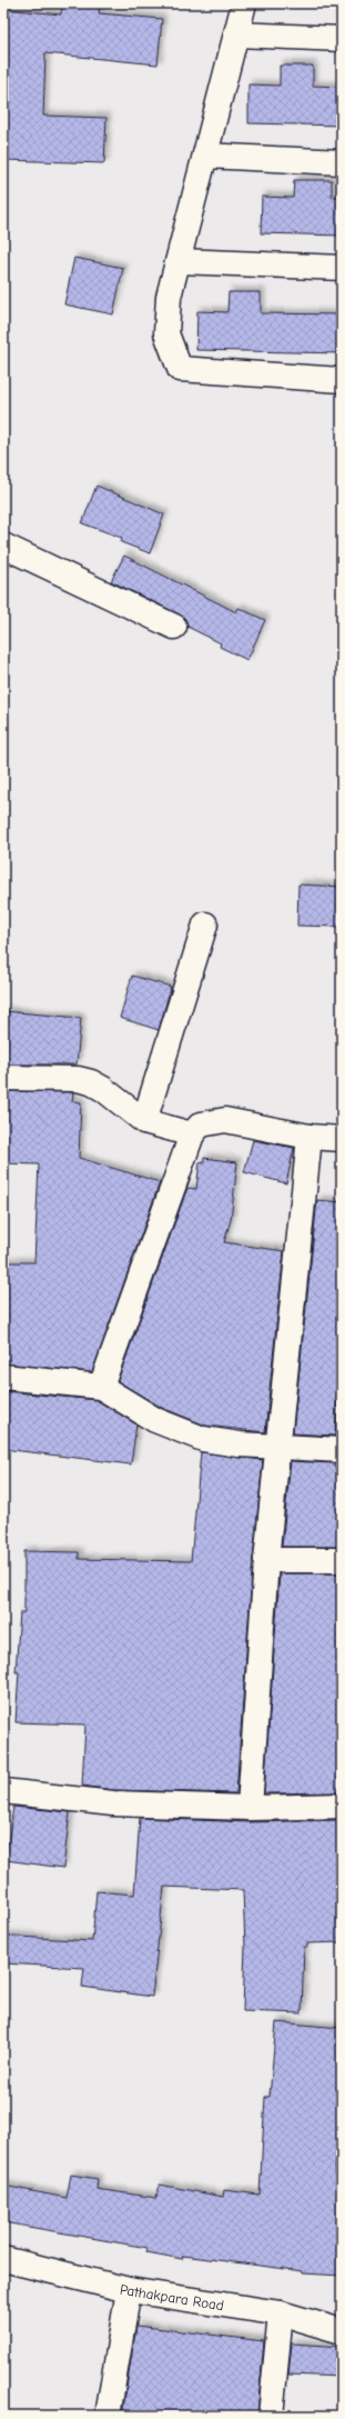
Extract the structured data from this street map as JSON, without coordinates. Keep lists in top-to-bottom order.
{
  "streets": {
    "street": ["Pathakpara Road"]
  }
}
